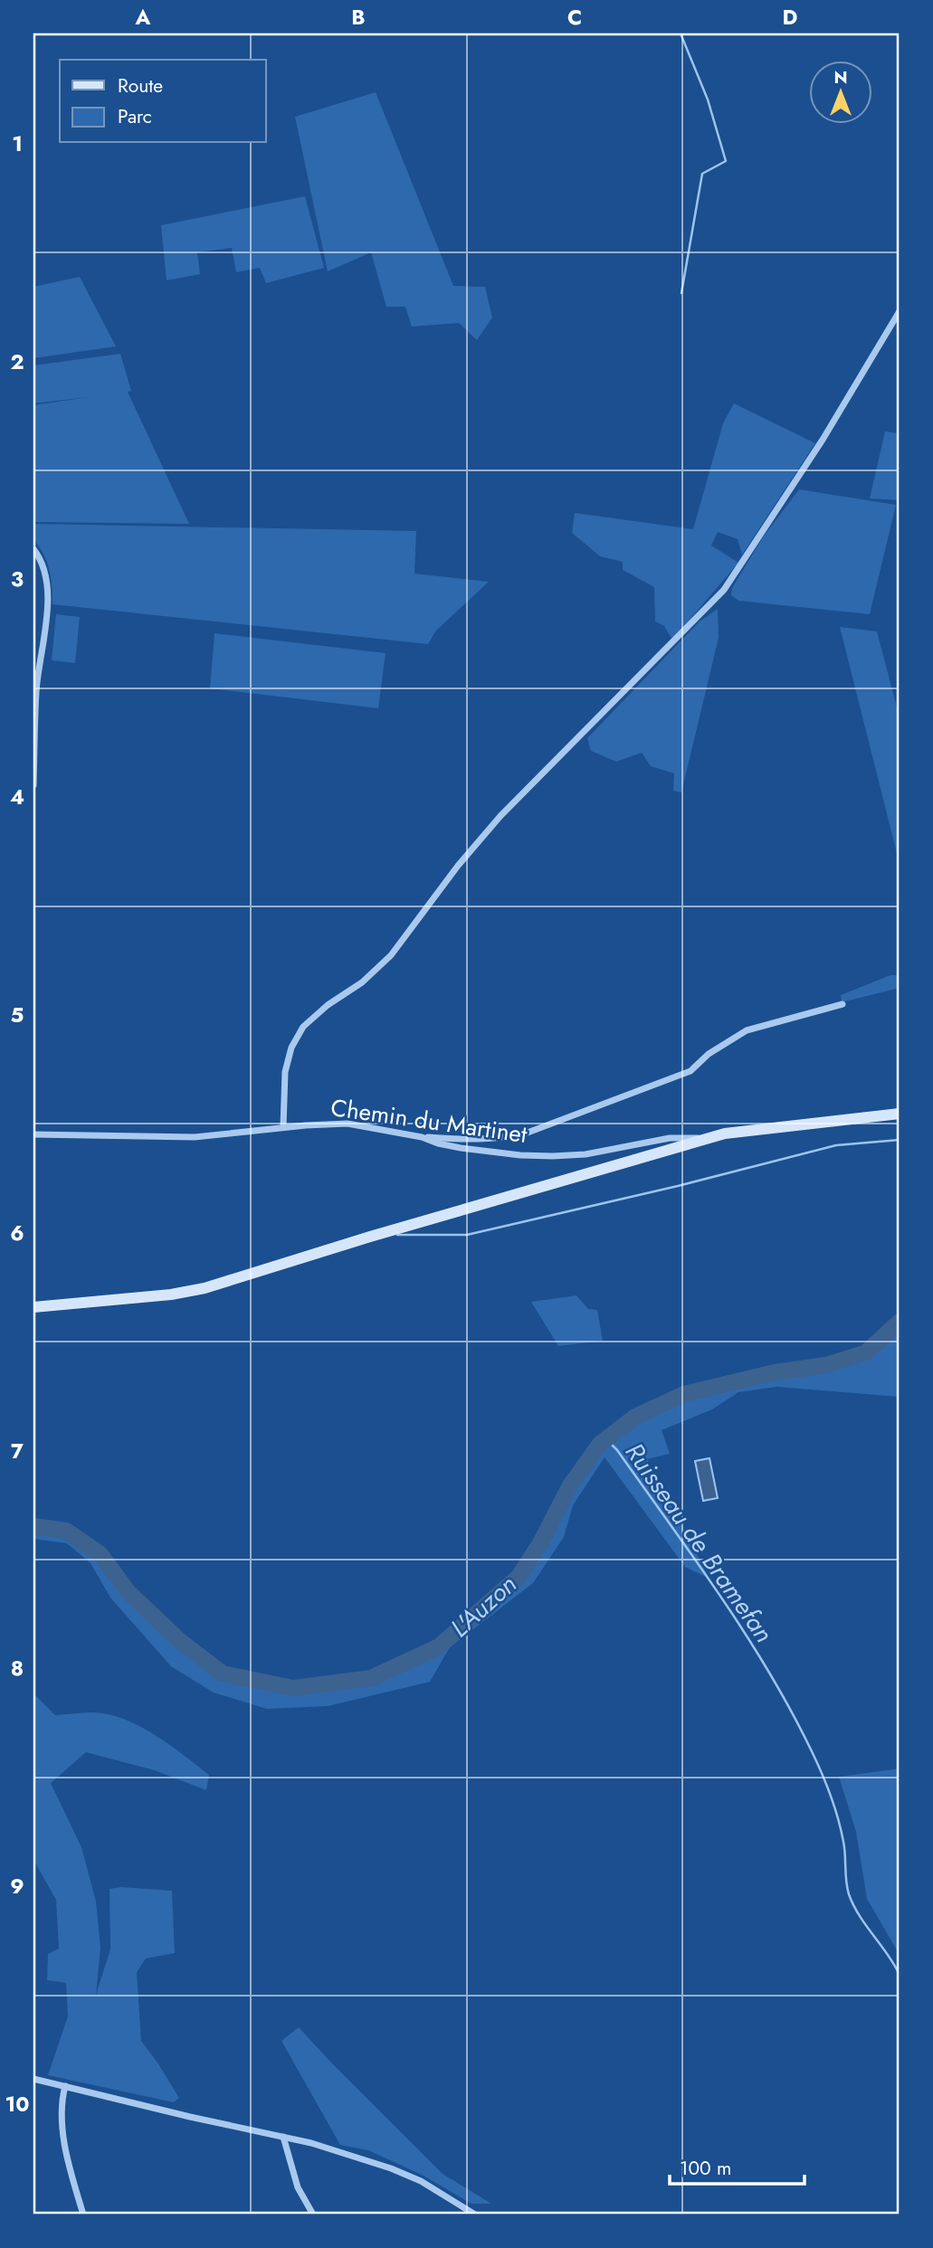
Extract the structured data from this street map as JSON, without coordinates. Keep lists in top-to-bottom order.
{
  "streets": {
    "street": ["Chemin du Martinet"]
  },
  "water": ["Ruisseau de Bramefan", "L'Auzon"],
  "legend": ["Route", "Parc"],
  "scale_bar": "100 m",
  "north": "top",
  "grid": {
    "columns": [
      "A",
      "B",
      "C",
      "D"
    ],
    "rows": [
      "1",
      "2",
      "3",
      "4",
      "5",
      "6",
      "7",
      "8",
      "9",
      "10"
    ]
  }
}
